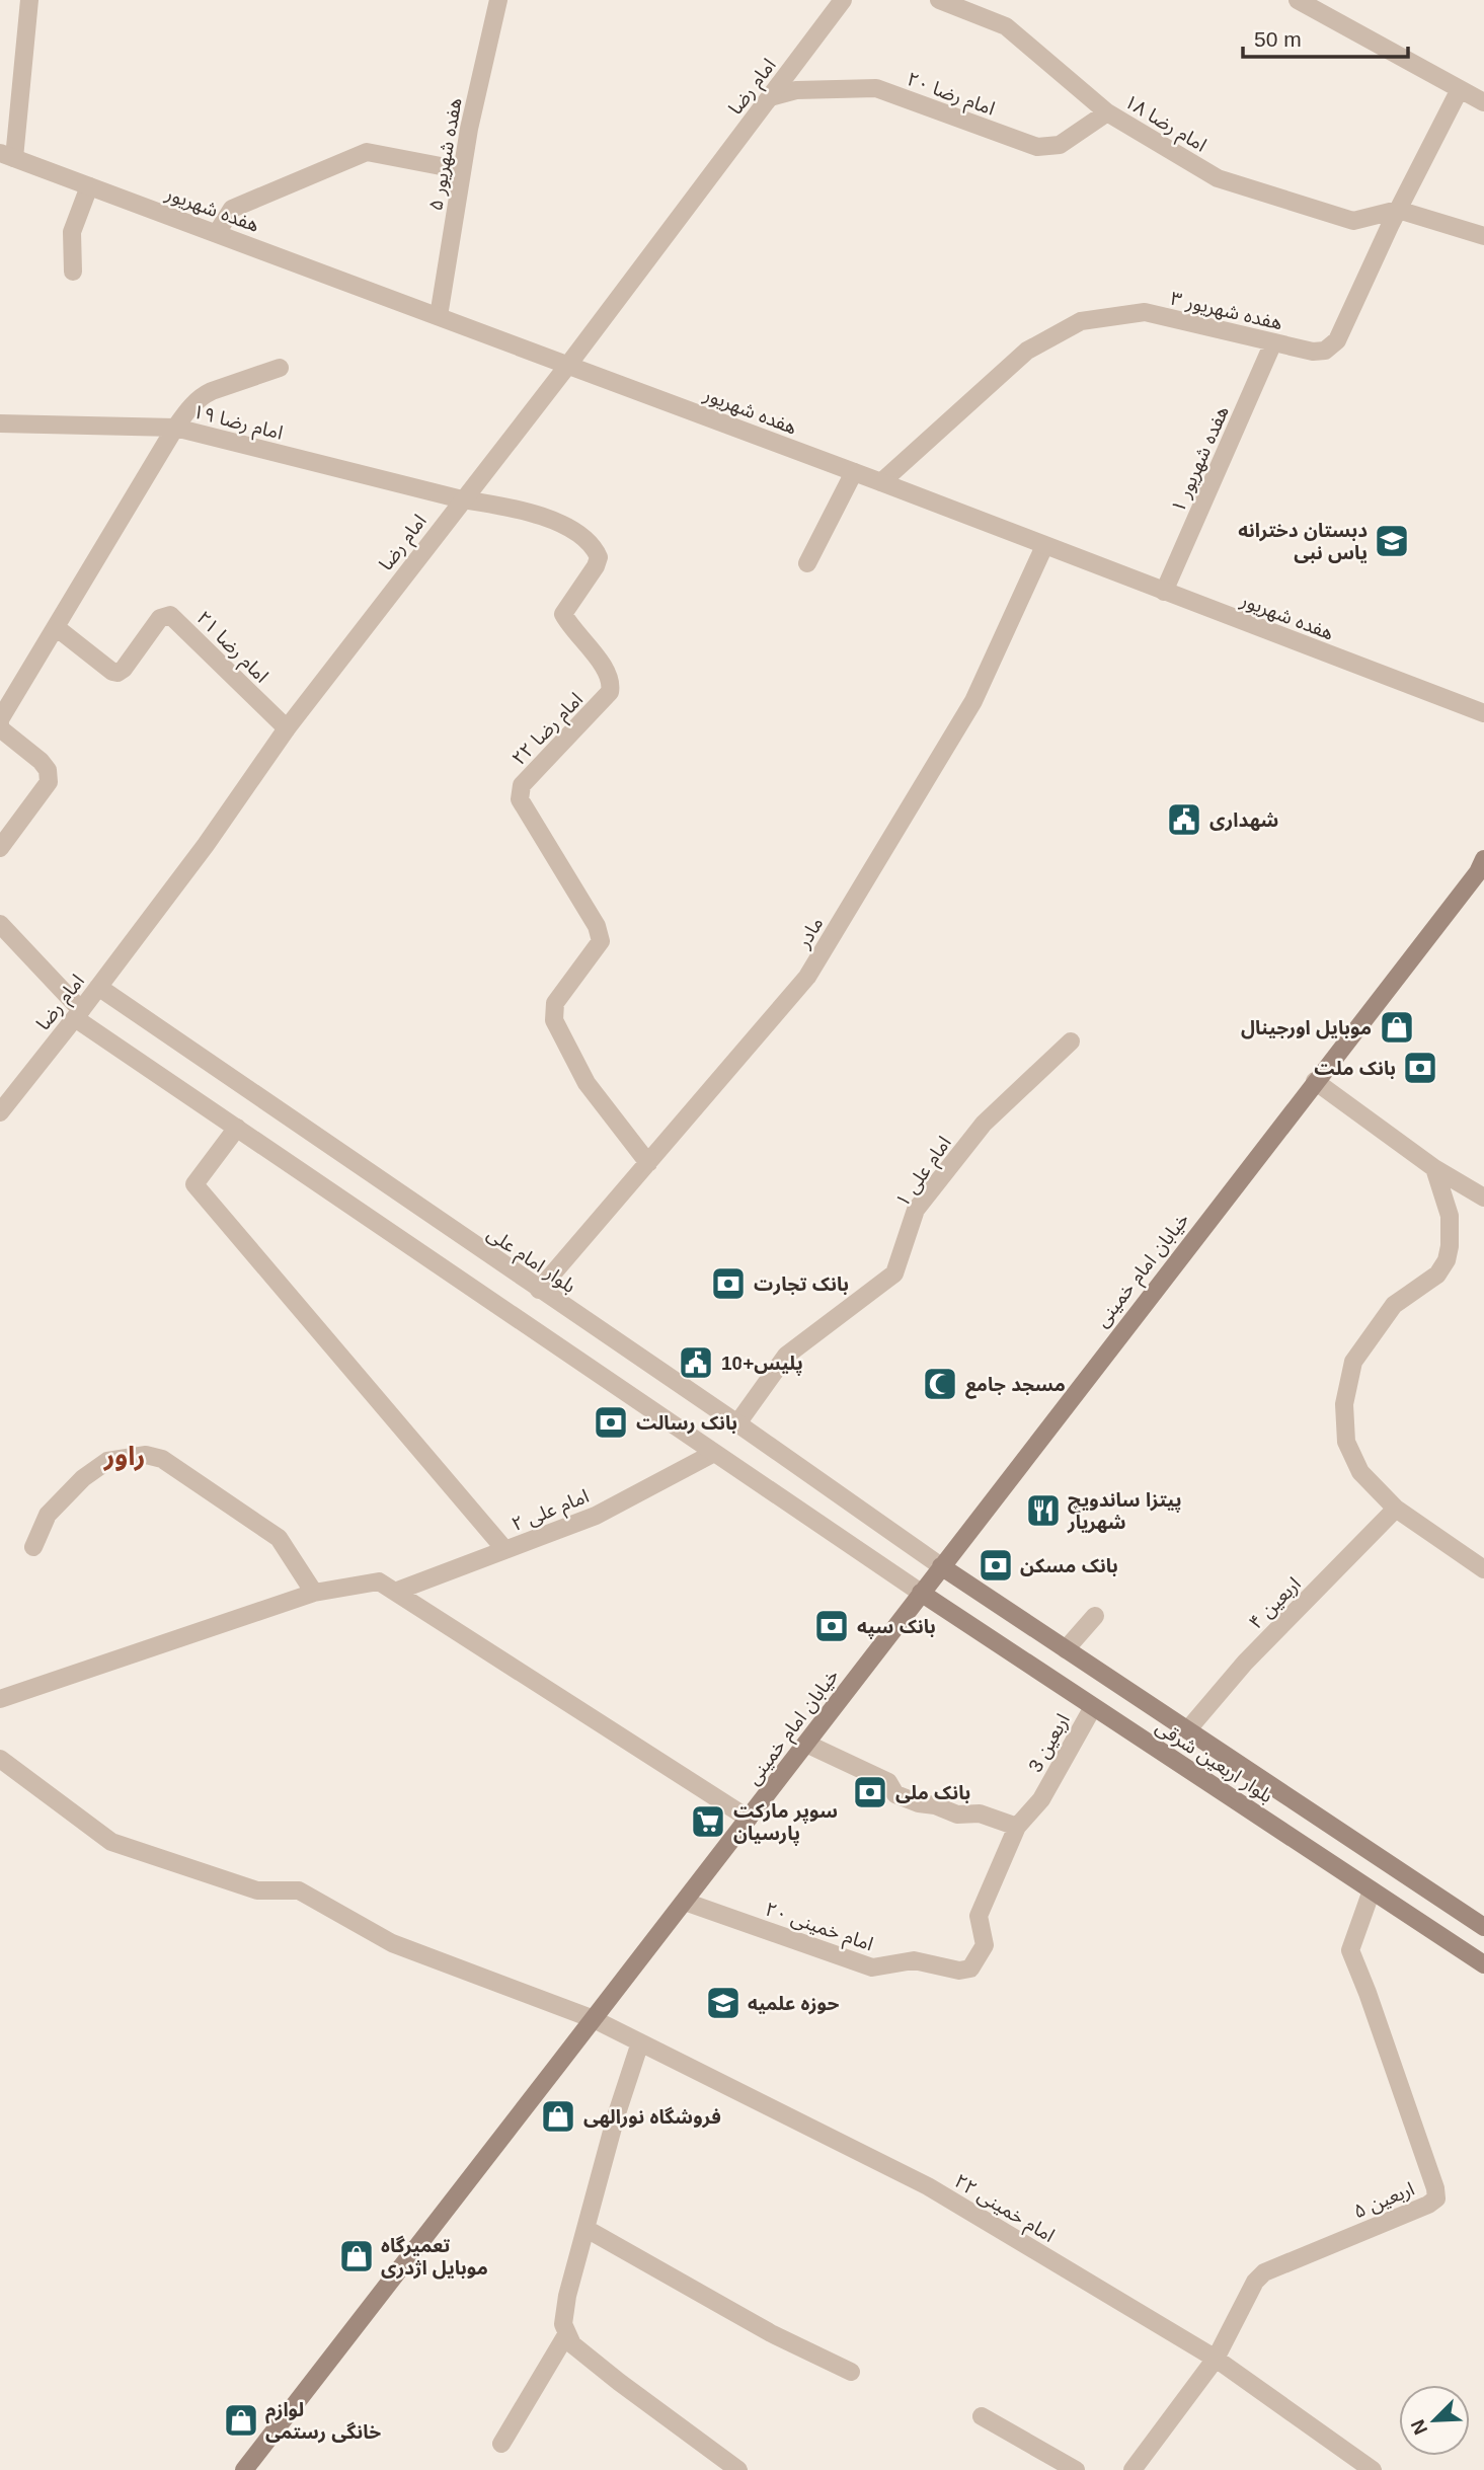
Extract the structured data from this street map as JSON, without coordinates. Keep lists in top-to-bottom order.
{
  "streets": {
    "main road": ["خیابان امام خمینی", "بلوار اربعین شرقی"],
    "street": [
      "امام رضا",
      "امام رضا ۲۰",
      "امام رضا ۱۸",
      "هفده شهریور ۵",
      "هفده شهریور",
      "هفده شهریور ۳",
      "امام رضا ۱۹",
      "هفده شهریور ۱",
      "امام رضا ۲۱",
      "امام رضا ۲۲",
      "مادر",
      "امام علی ۱",
      "بلوار امام علی",
      "امام علی ۲",
      "اربعین ۴",
      "اربعین 3",
      "امام خمینی ۲۰",
      "اربعین ۵",
      "امام خمینی ۲۲"
    ]
  },
  "crossings": [
    ["امام رضا", "امام رضا ۲۰"],
    ["امام رضا", "هفده شهریور"],
    ["امام رضا", "امام رضا ۱۹"],
    ["امام رضا", "امام رضا ۲۱"],
    ["امام رضا", "امام رضا ۲۲"],
    ["امام رضا", "بلوار امام علی"],
    ["امام رضا ۲۰", "امام رضا ۱۸"],
    ["امام رضا ۱۸", "هفده شهریور ۳"],
    ["هفده شهریور ۵", "هفده شهریور"],
    ["هفده شهریور", "هفده شهریور ۳"],
    ["هفده شهریور", "هفده شهریور ۱"],
    ["هفده شهریور", "مادر"],
    ["هفده شهریور ۳", "هفده شهریور ۱"],
    ["امام رضا ۱۹", "امام رضا ۲۲"],
    ["امام رضا ۲۲", "مادر"],
    ["مادر", "بلوار امام علی"],
    ["امام علی ۱", "بلوار امام علی"],
    ["بلوار امام علی", "خیابان امام خمینی"],
    ["بلوار امام علی", "بلوار اربعین شرقی"],
    ["خیابان امام خمینی", "بلوار اربعین شرقی"],
    ["خیابان امام خمینی", "امام خمینی ۲۰"],
    ["خیابان امام خمینی", "امام خمینی ۲۲"],
    ["اربعین ۴", "بلوار اربعین شرقی"],
    ["اربعین 3", "بلوار اربعین شرقی"],
    ["اربعین 3", "امام خمینی ۲۰"],
    ["بلوار اربعین شرقی", "اربعین ۵"],
    ["اربعین ۵", "امام خمینی ۲۲"]
  ],
  "districts": ["راور"],
  "places": {
    "school or university": ["دبستان دخترانه یاس نبی", "حوزه علمیه"],
    "public building": ["شهداری", "پلیس+10"],
    "shop": [
      "موبایل اورجینال",
      "فروشگاه نورالهی",
      "تعمیرگاه موبایل اژدری",
      "لوازم خانگی رستمی"
    ],
    "bank": [
      "بانک ملت",
      "بانک تجارت",
      "بانک رسالت",
      "بانک مسکن",
      "بانک سپه",
      "بانک ملی"
    ],
    "mosque": ["مسجد جامع"],
    "restaurant": ["پیتزا ساندویچ شهریار"],
    "supermarket": ["سوپر مارکت پارسیان"]
  },
  "scale_bar": "50 m",
  "north": "bottom left"
}
